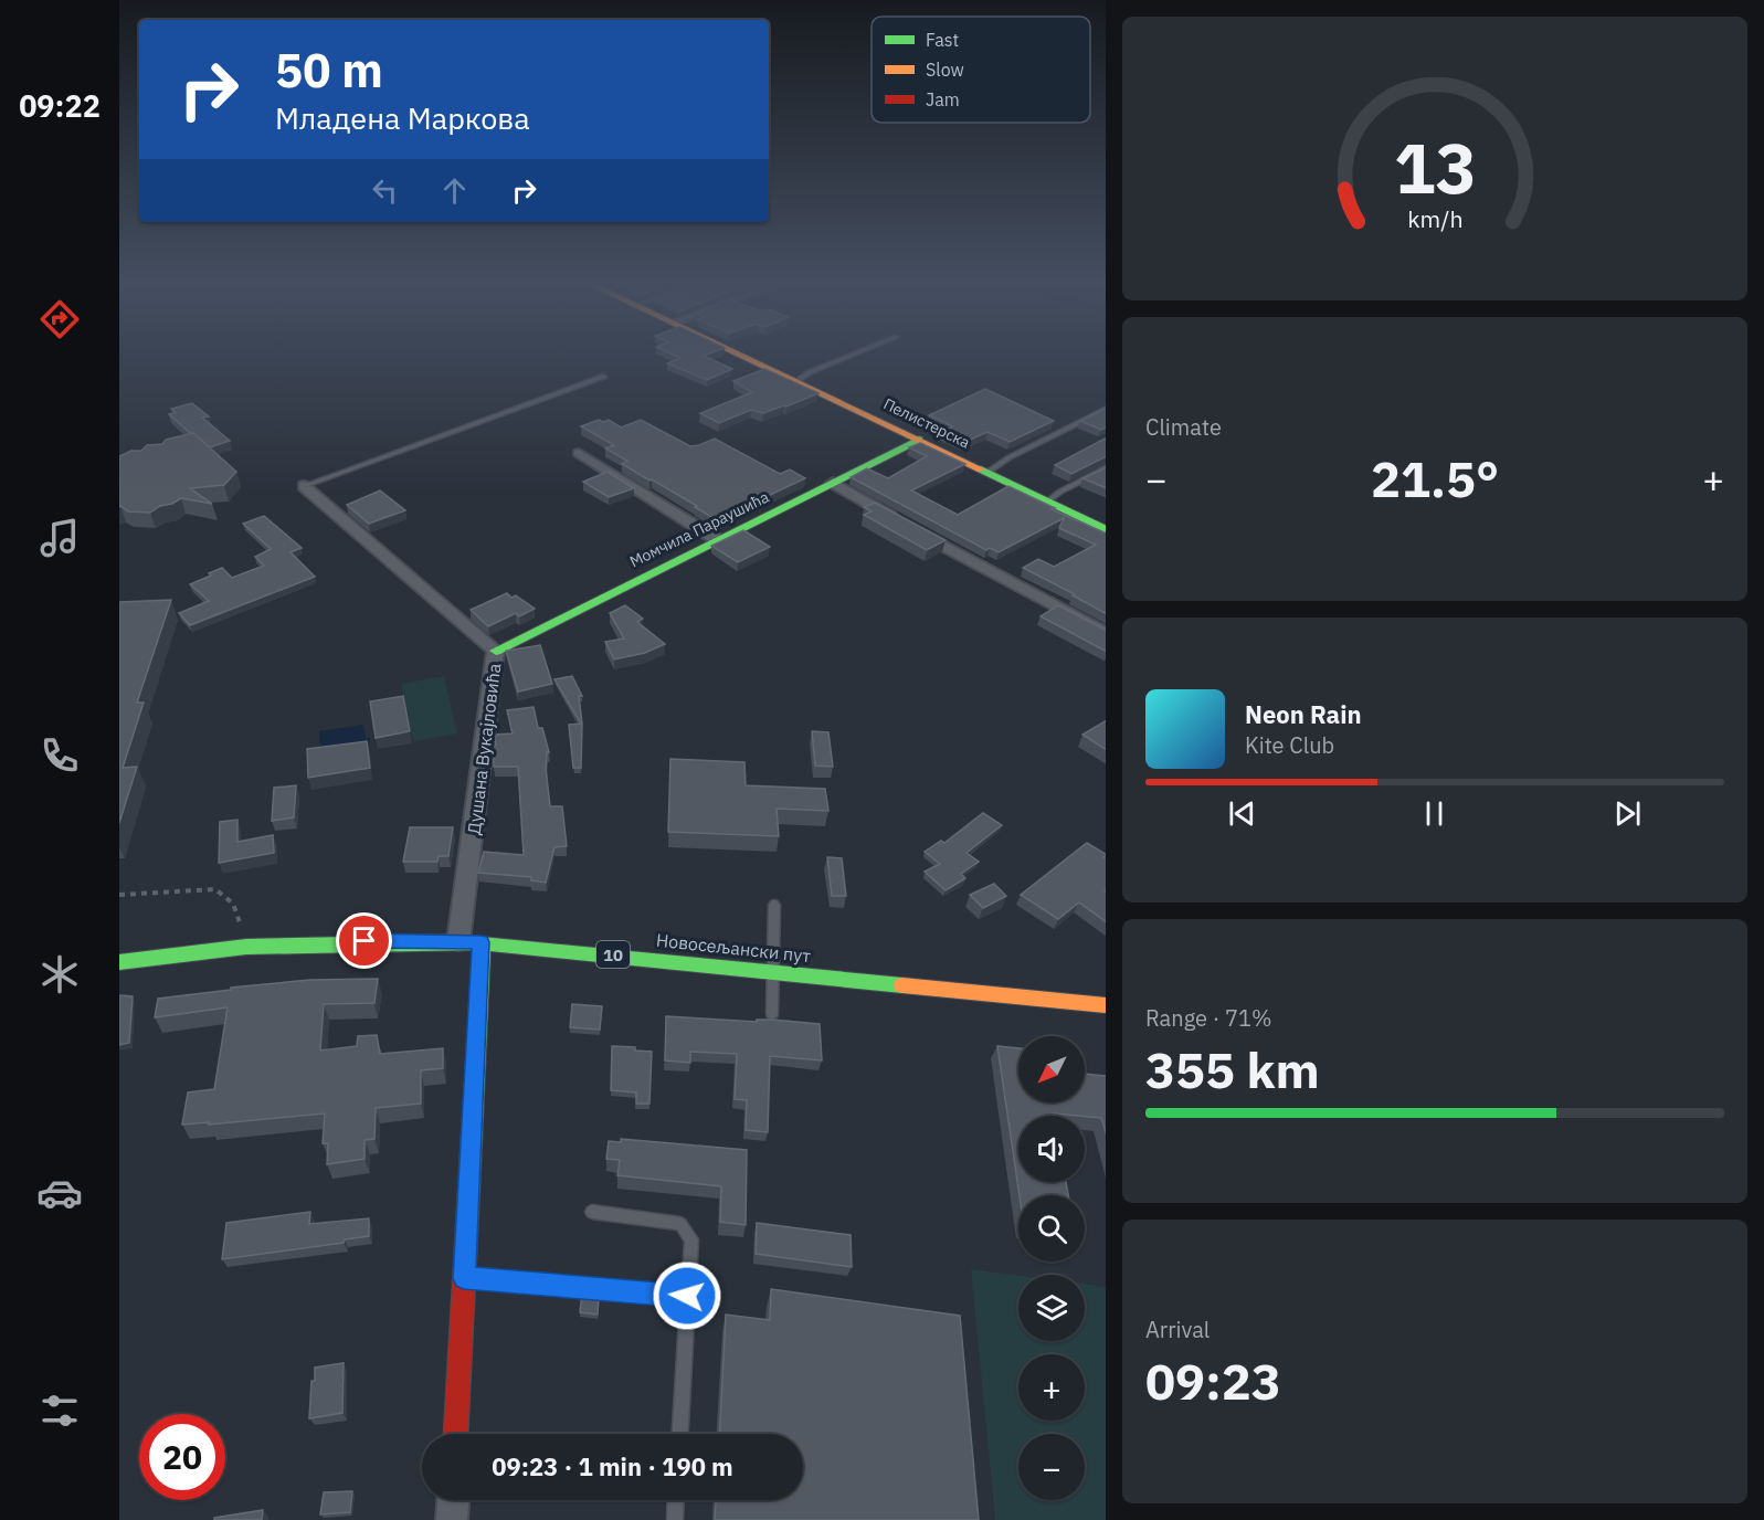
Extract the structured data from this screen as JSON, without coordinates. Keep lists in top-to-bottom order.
{
  "streets": {
    "street": [
      "Пелистерска",
      "Момчила Параушића",
      "Душана Вукајловића",
      "Новосељански пут",
      "10"
    ]
  },
  "crossings": [
    ["Пелистерска", "Момчила Параушића"],
    ["Момчила Параушића", "Душана Вукајловића"],
    ["Душана Вукајловића", "Новосељански пут"]
  ],
  "legend": ["Fast", "Slow", "Jam"],
  "north": "bottom left",
  "page": {
    "tabs": "09:22",
    "turn": ["50 m", "Младена Маркова"],
    "tile": [
      "Climate",
      ["Range · 71%", "355 km"],
      ["Arrival", "09:23"]
    ],
    "heat": ["−", "21.5°", "+"],
    "song": ["Neon Rain", "Kite Club"],
    "map_buttons": ["+", "−"],
    "limit": "20",
    "trip": "09:23 · 1 min · 190 m",
    "gauge": ["13", "km/h"]
  }
}
